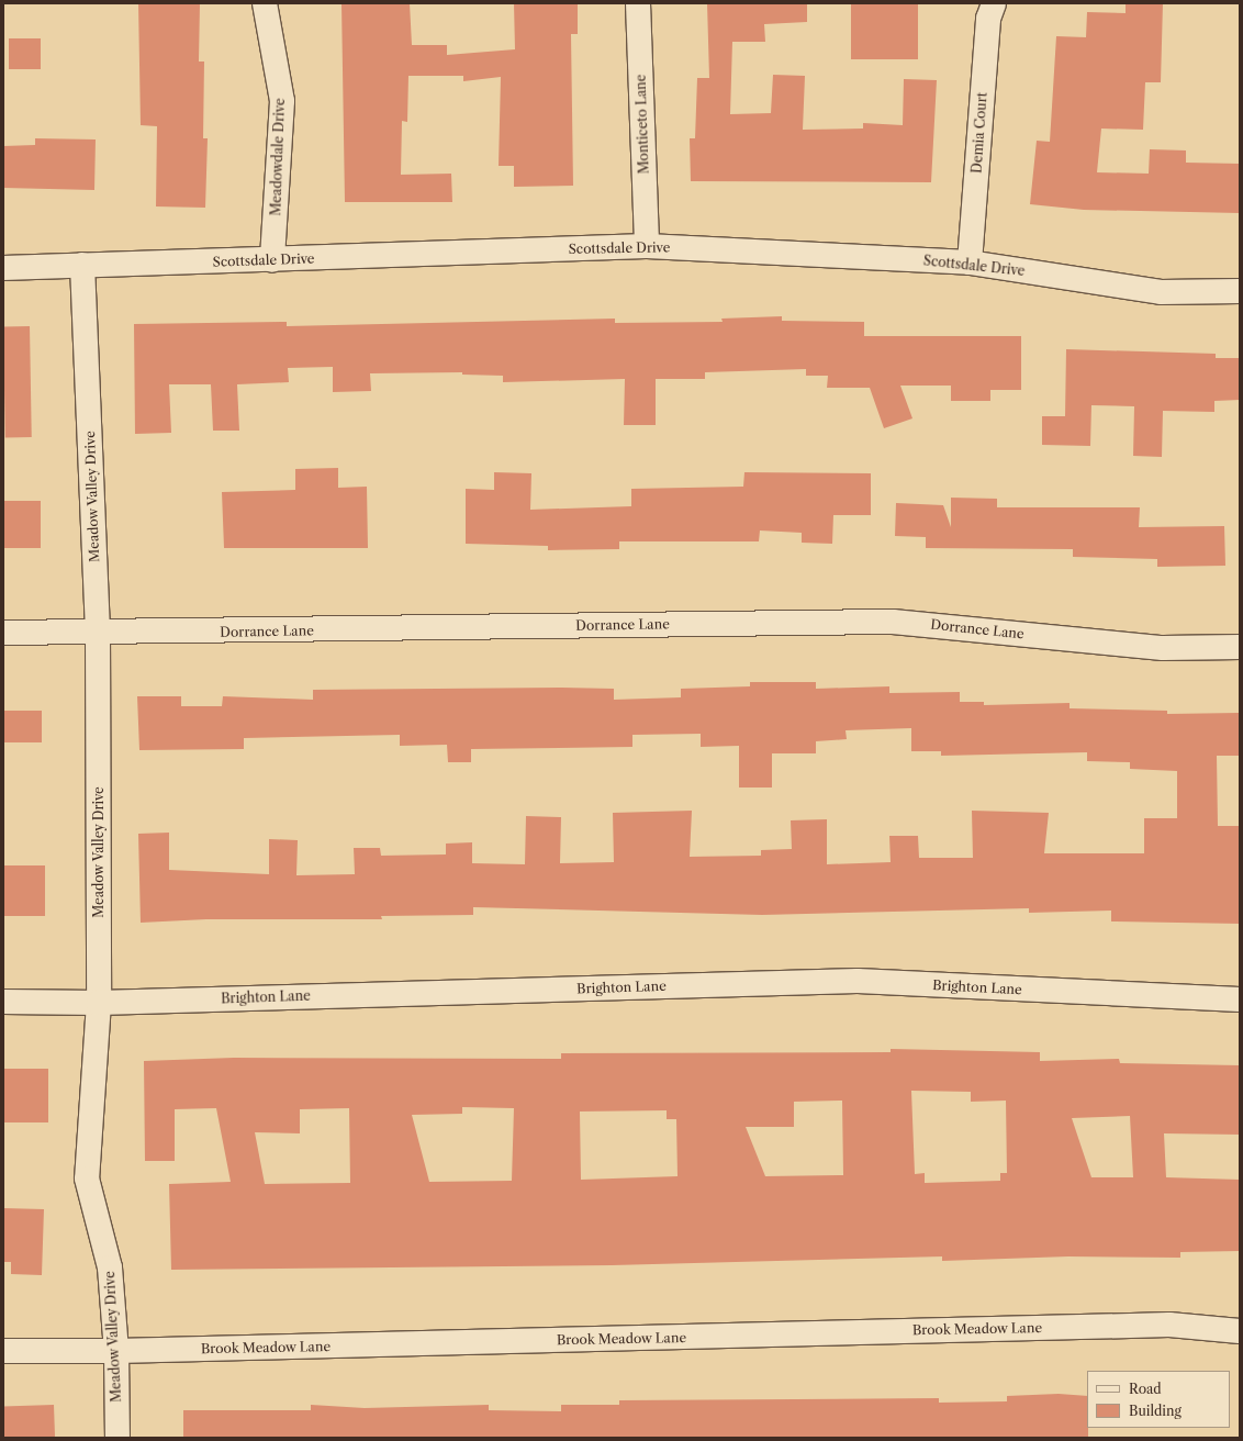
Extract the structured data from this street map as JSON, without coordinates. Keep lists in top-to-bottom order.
{
  "streets": {
    "street": [
      "Monticeto Lane",
      "Demia Court",
      "Meadowdale Drive",
      "Scottsdale Drive",
      "Meadow Valley Drive",
      "Dorrance Lane",
      "Brighton Lane",
      "Brook Meadow Lane"
    ]
  },
  "crossings": [
    ["Monticeto Lane", "Scottsdale Drive"],
    ["Demia Court", "Scottsdale Drive"],
    ["Meadowdale Drive", "Scottsdale Drive"],
    ["Scottsdale Drive", "Meadow Valley Drive"],
    ["Meadow Valley Drive", "Dorrance Lane"],
    ["Meadow Valley Drive", "Brighton Lane"],
    ["Meadow Valley Drive", "Brook Meadow Lane"]
  ],
  "legend": ["Road", "Building"]
}
